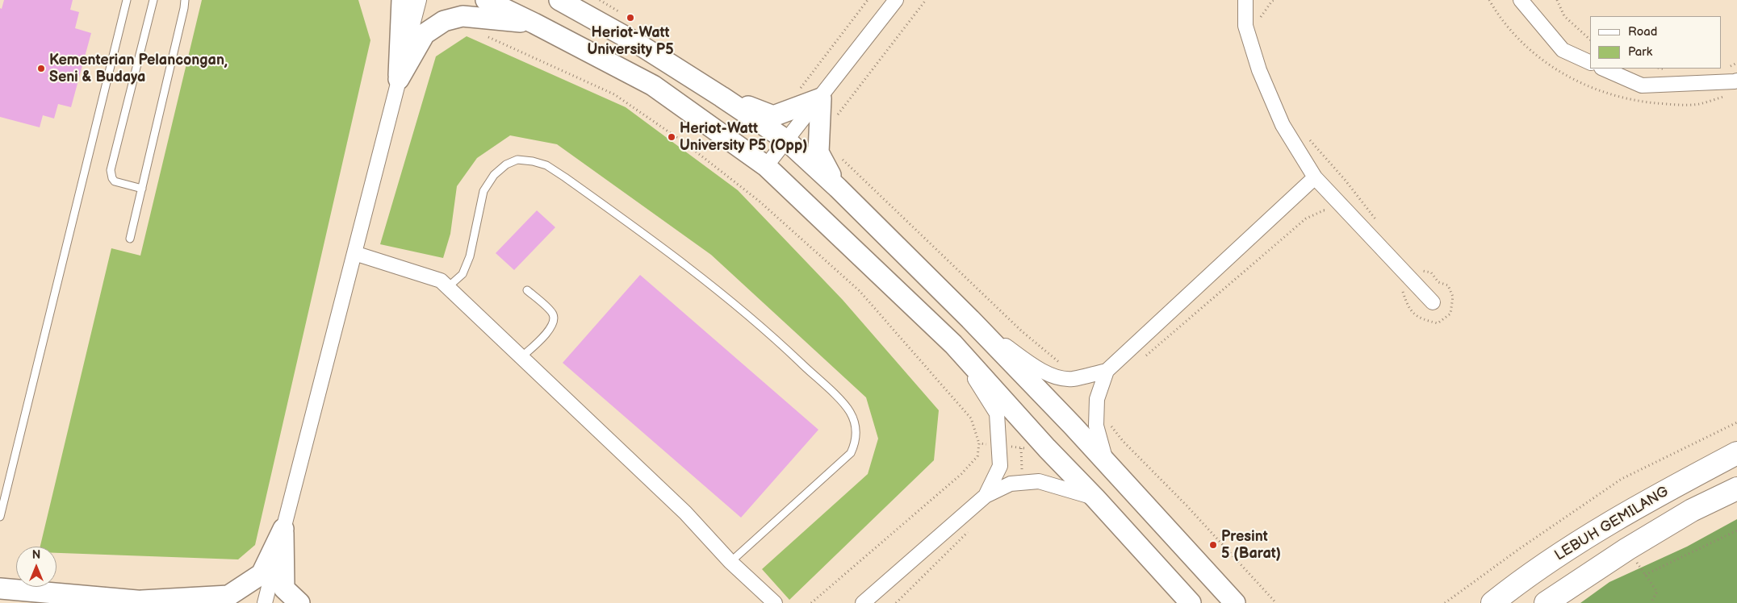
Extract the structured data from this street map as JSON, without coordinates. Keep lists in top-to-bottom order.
{
  "streets": {
    "main road": ["LEBUH GEMILANG"]
  },
  "places": [
    "Heriot-Watt University P5",
    "Kementerian Pelancongan, Seni & Budaya",
    "Heriot-Watt University P5 (Opp)",
    "Presint 5 (Barat)"
  ],
  "legend": ["Road", "Park"],
  "north": "top"
}
